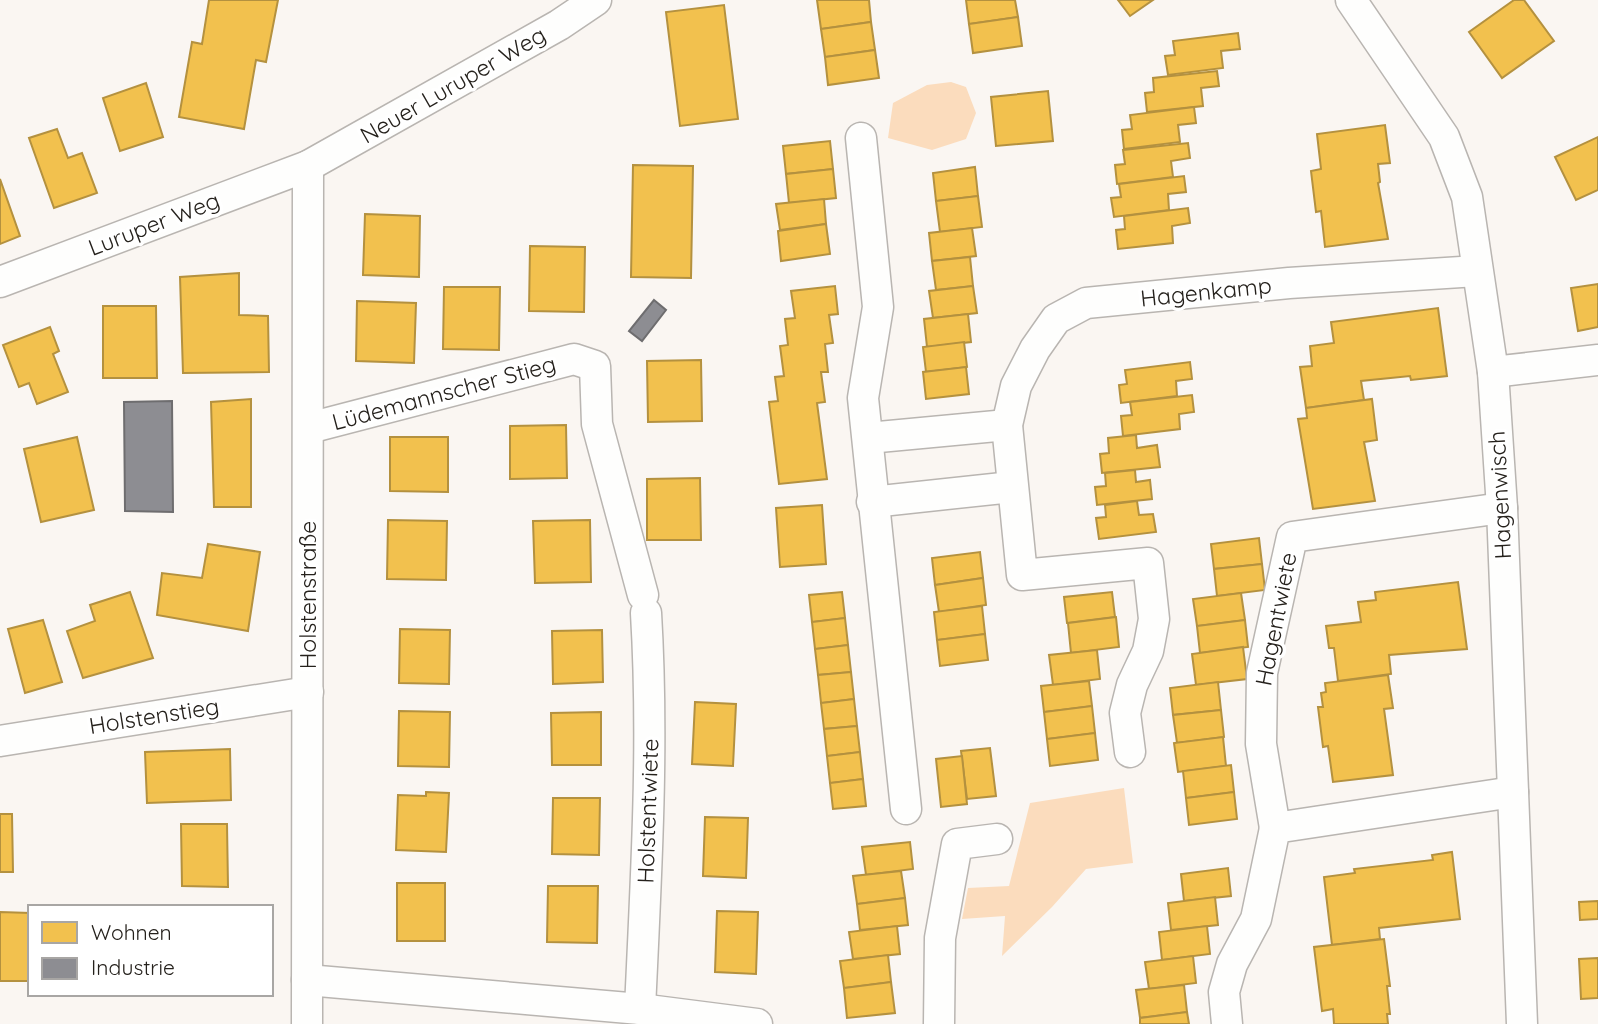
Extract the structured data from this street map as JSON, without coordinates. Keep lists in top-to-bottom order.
{
  "streets": {
    "street": [
      "Neuer Luruper Weg",
      "Luruper Weg",
      "Hagenkamp",
      "Lüdemannscher Stieg",
      "Hagenwisch",
      "Holstenstraße",
      "Hagentwiete",
      "Holstenstieg",
      "Holstentwiete"
    ]
  },
  "crossings": [
    ["Neuer Luruper Weg", "Luruper Weg"],
    ["Neuer Luruper Weg", "Holstenstraße"],
    ["Luruper Weg", "Holstenstraße"],
    ["Hagenkamp", "Hagenwisch"],
    ["Lüdemannscher Stieg", "Holstenstraße"],
    ["Lüdemannscher Stieg", "Holstentwiete"],
    ["Hagenwisch", "Hagentwiete"],
    ["Holstenstraße", "Holstenstieg"]
  ],
  "legend": ["Wohnen", "Industrie"]
}
